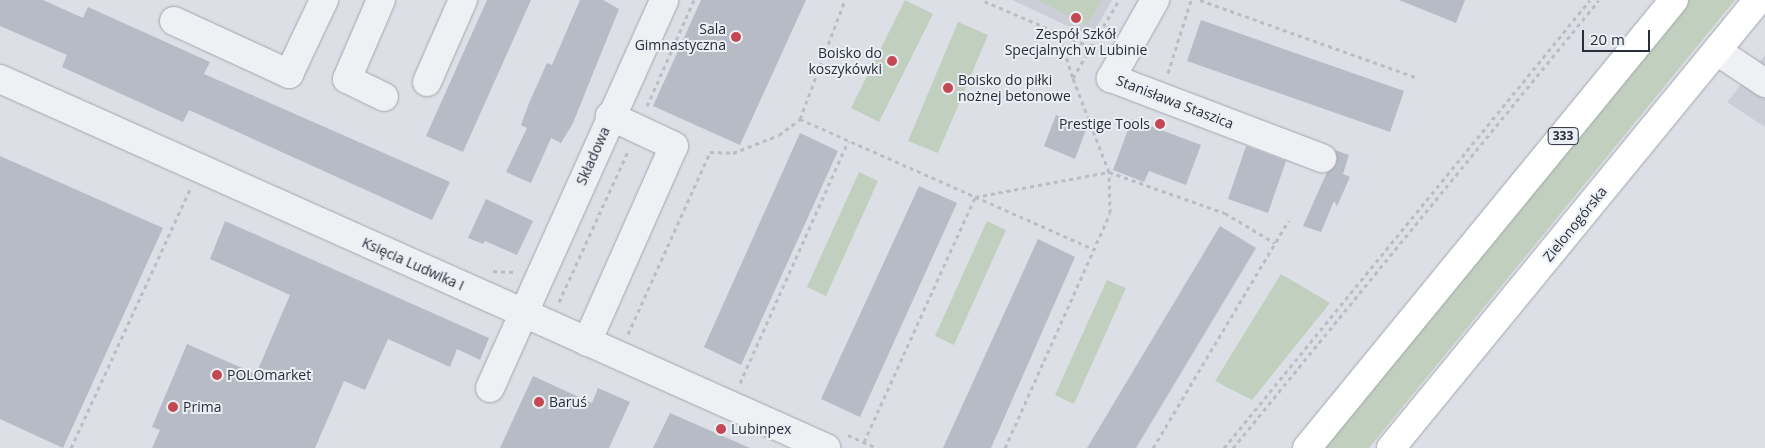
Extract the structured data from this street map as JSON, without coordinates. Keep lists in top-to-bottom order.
{
  "streets": {
    "main road": ["333", "Zielonogórska"],
    "street": ["Stanisława Staszica", "Składowa", "Księcia Ludwika I"]
  },
  "crossings": [
    ["Składowa", "Księcia Ludwika I"]
  ],
  "places": [
    "Zespół Szkół Specjalnych w Lubinie",
    "Sala Gimnastyczna",
    "Boisko do koszykówki",
    "Boisko do piłki nożnej betonowe",
    "Prestige Tools",
    "POLOmarket",
    "Baruś",
    "Prima",
    "Lubinpex"
  ],
  "scale_bar": "20 m"
}
